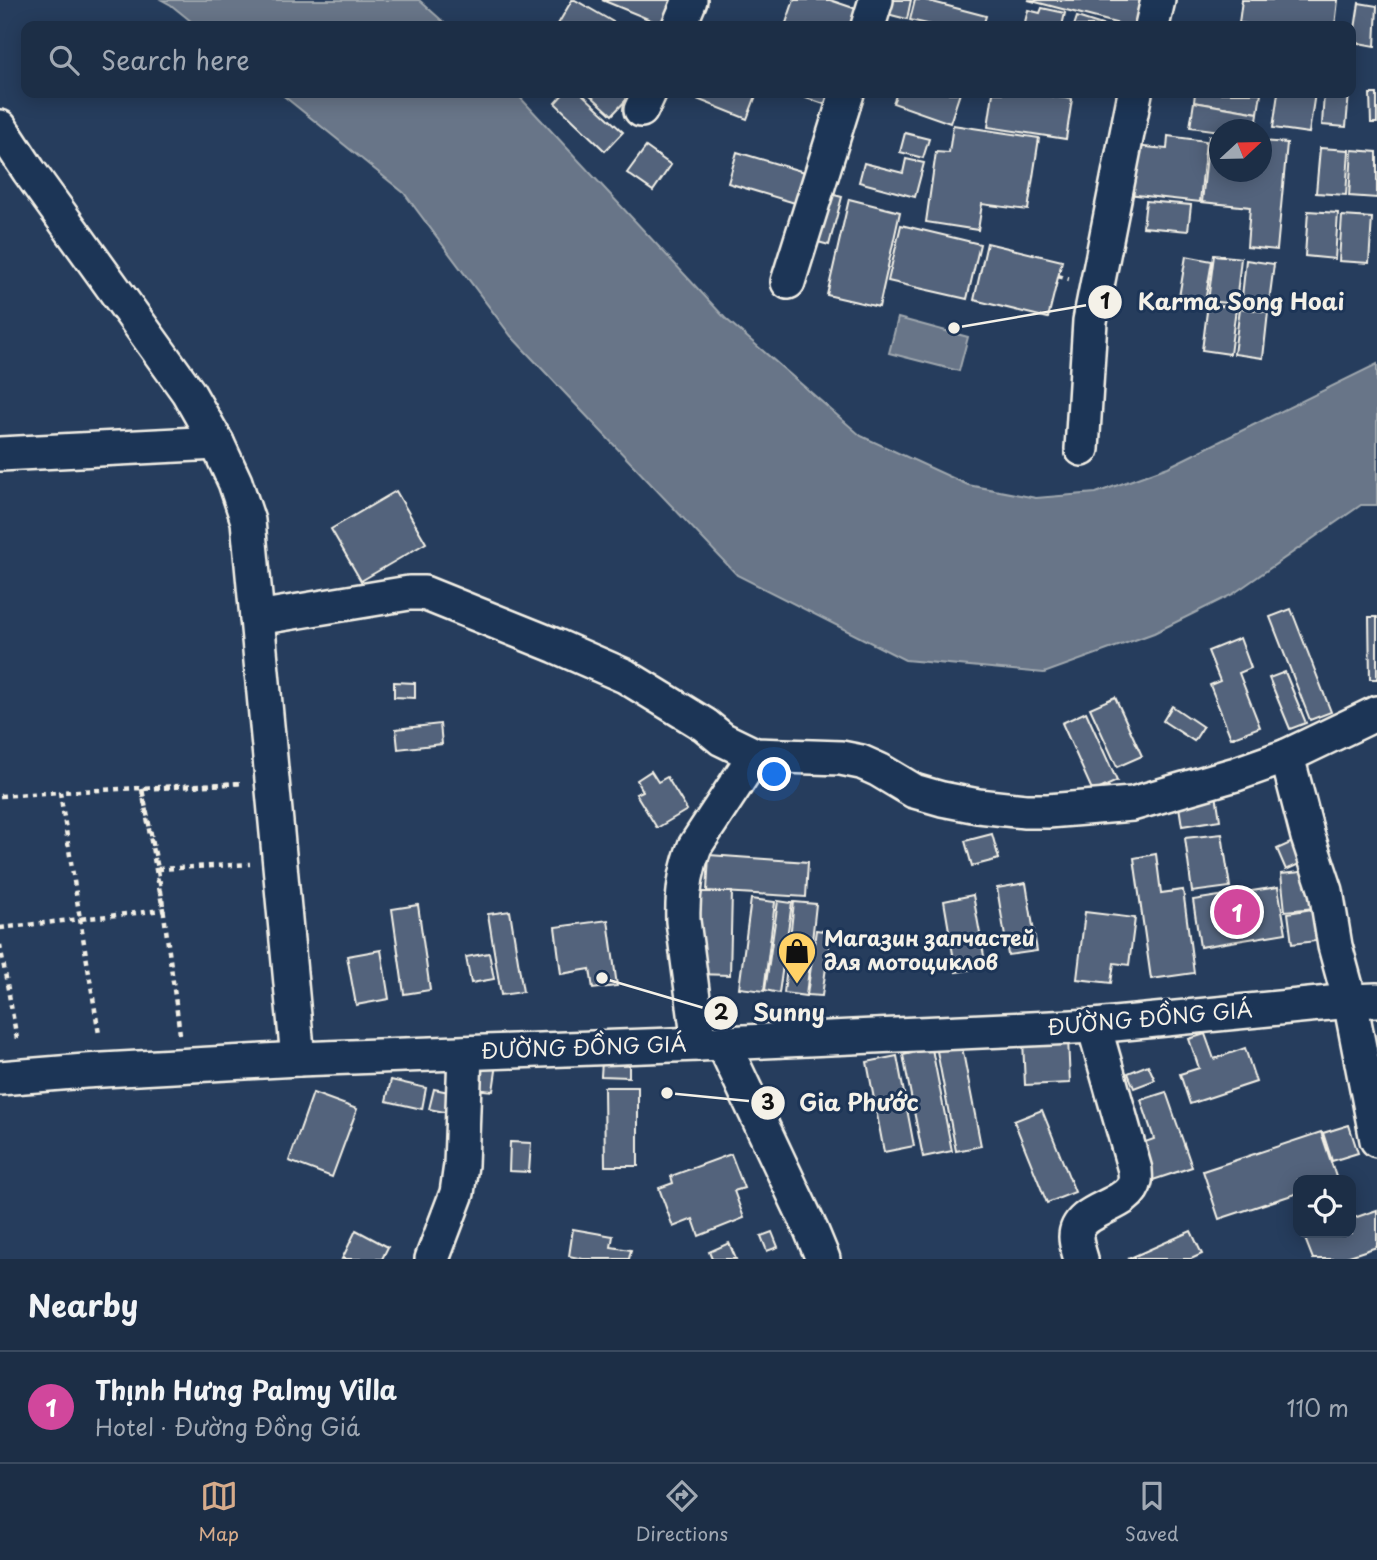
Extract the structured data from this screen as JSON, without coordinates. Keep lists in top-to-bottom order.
{
  "streets": {
    "street": ["ĐƯỜNG ĐỒNG GIÁ"]
  },
  "places": {
    "other": ["Karma Song Hoai", "Sunny", "Gia Phước"],
    "shop": ["Магазин запчастей для мотоциклов"]
  },
  "north": "right",
  "page": {
    "search": "Search here",
    "pins": "1",
    "heading": "Nearby",
    "list": [
      {
        "mark": "1",
        "name": "Thịnh Hưng Palmy Villa",
        "note": "Hotel · Đường Đồng Giá",
        "value": "110 m"
      }
    ],
    "nav": ["Map", "Directions", "Saved"]
  }
}
